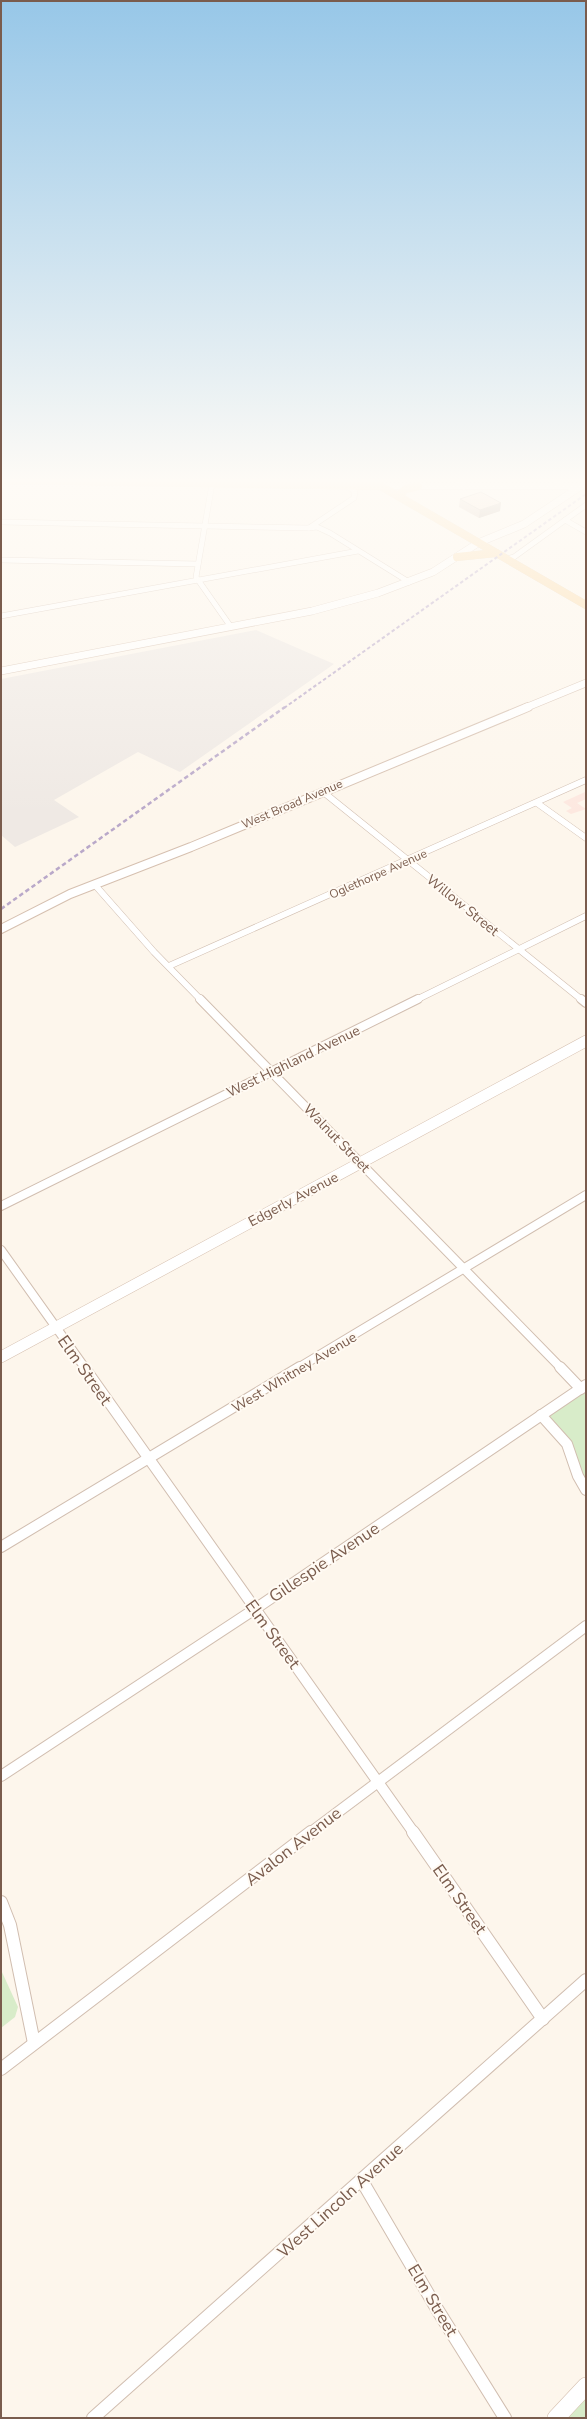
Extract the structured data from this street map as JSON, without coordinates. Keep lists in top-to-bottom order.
{
  "streets": {
    "street": [
      "West Broad Avenue",
      "Oglethorpe Avenue",
      "Willow Street",
      "West Highland Avenue",
      "Walnut Street",
      "Edgerly Avenue",
      "Elm Street",
      "West Whitney Avenue",
      "Gillespie Avenue",
      "Avalon Avenue",
      "West Lincoln Avenue"
    ]
  },
  "crossings": [
    ["West Broad Avenue", "Willow Street"],
    ["West Broad Avenue", "Walnut Street"],
    ["Oglethorpe Avenue", "Willow Street"],
    ["Oglethorpe Avenue", "Walnut Street"],
    ["Willow Street", "West Highland Avenue"],
    ["West Highland Avenue", "Walnut Street"],
    ["Walnut Street", "Edgerly Avenue"],
    ["Walnut Street", "West Whitney Avenue"],
    ["Walnut Street", "Gillespie Avenue"],
    ["Edgerly Avenue", "Elm Street"],
    ["Elm Street", "West Whitney Avenue"],
    ["Elm Street", "Gillespie Avenue"],
    ["Elm Street", "Avalon Avenue"],
    ["Elm Street", "West Lincoln Avenue"]
  ]
}
